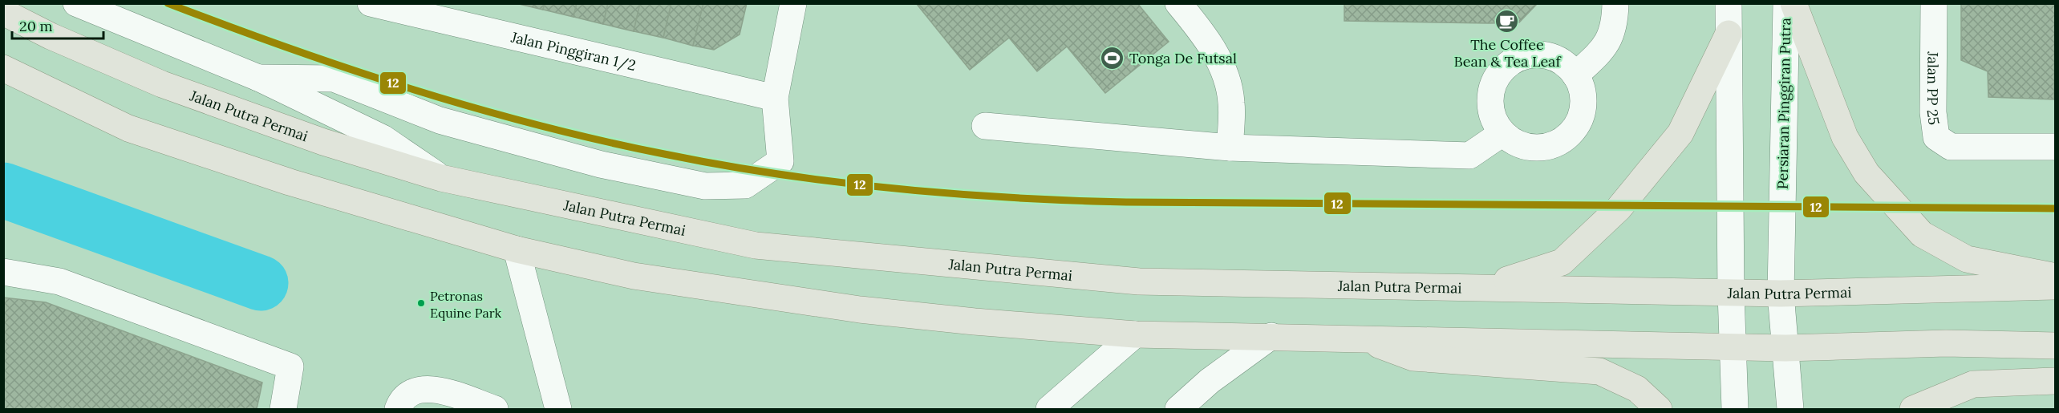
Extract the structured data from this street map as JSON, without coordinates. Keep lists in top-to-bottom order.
{
  "streets": {
    "main road": ["Jalan Putra Permai"],
    "street": ["Jalan Pinggiran 1/2", "Jalan PP 25", "Persiaran Pinggiran Putra"]
  },
  "crossings": [
    ["Persiaran Pinggiran Putra", "Jalan Putra Permai"]
  ],
  "places": {
    "cafe": ["The Coffee Bean & Tea Leaf"],
    "sports": ["Tonga De Futsal"],
    "other": ["Petronas Equine Park"]
  },
  "lines": ["transit line 12"],
  "scale_bar": "20 m"
}
